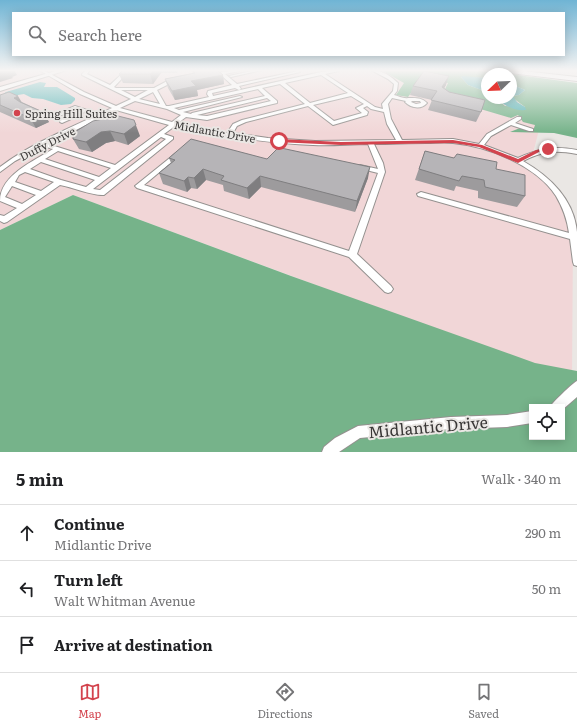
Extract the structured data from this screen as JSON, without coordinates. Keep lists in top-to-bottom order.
{
  "streets": {
    "street": ["Midlantic Drive", "Duffy Drive"]
  },
  "crossings": [
    ["Midlantic Drive", "Duffy Drive"]
  ],
  "places": ["Spring Hill Suites"],
  "north": "bottom left",
  "page": {
    "search": "Search here",
    "heading": ["5 min", "Walk · 340 m"],
    "list": [
      ["Continue", "Midlantic Drive", "290 m"],
      ["Turn left", "Walt Whitman Avenue", "50 m"],
      "Arrive at destination"
    ],
    "nav": ["Map", "Directions", "Saved"]
  }
}
